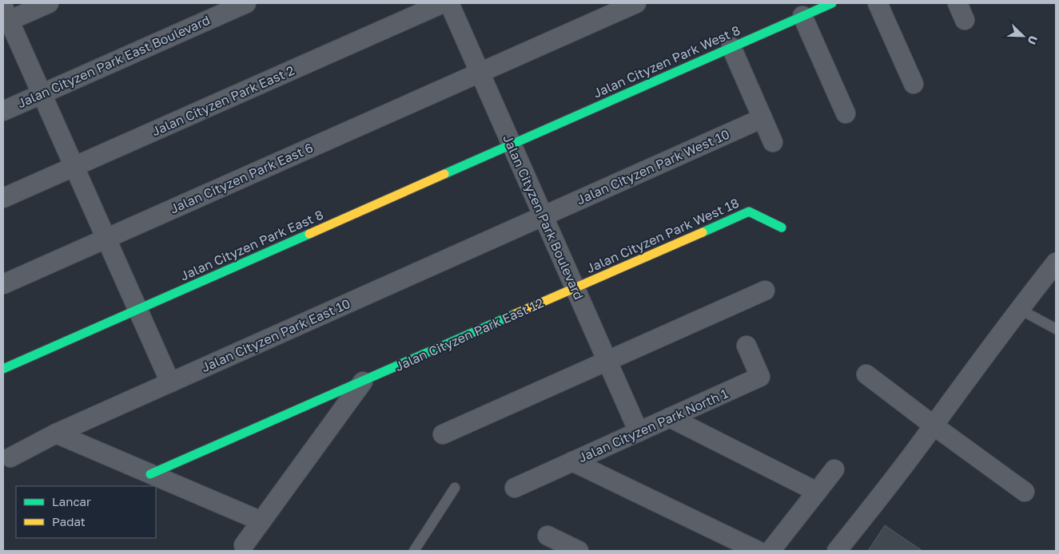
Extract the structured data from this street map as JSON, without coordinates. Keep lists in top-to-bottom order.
{
  "streets": {
    "street": [
      "Jalan Cityzen Park East Boulevard",
      "Jalan Cityzen Park West 8",
      "Jalan Cityzen Park East 2",
      "Jalan Cityzen Park West 10",
      "Jalan Cityzen Park East 6",
      "Jalan Cityzen Park Boulevard",
      "Jalan Cityzen Park West 18",
      "Jalan Cityzen Park East 8",
      "Jalan Cityzen Park East 12",
      "Jalan Cityzen Park East 10",
      "Jalan Cityzen Park North 1"
    ]
  },
  "crossings": [
    ["Jalan Cityzen Park West 8", "Jalan Cityzen Park Boulevard"],
    ["Jalan Cityzen Park West 8", "Jalan Cityzen Park East 8"],
    ["Jalan Cityzen Park West 10", "Jalan Cityzen Park Boulevard"],
    ["Jalan Cityzen Park West 10", "Jalan Cityzen Park East 10"],
    ["Jalan Cityzen Park East 6", "Jalan Cityzen Park Boulevard"],
    ["Jalan Cityzen Park Boulevard", "Jalan Cityzen Park West 18"],
    ["Jalan Cityzen Park Boulevard", "Jalan Cityzen Park East 8"],
    ["Jalan Cityzen Park Boulevard", "Jalan Cityzen Park East 12"],
    ["Jalan Cityzen Park Boulevard", "Jalan Cityzen Park East 10"],
    ["Jalan Cityzen Park Boulevard", "Jalan Cityzen Park North 1"],
    ["Jalan Cityzen Park West 18", "Jalan Cityzen Park East 12"]
  ],
  "legend": ["Lancar", "Padat"],
  "north": "bottom right"
}
